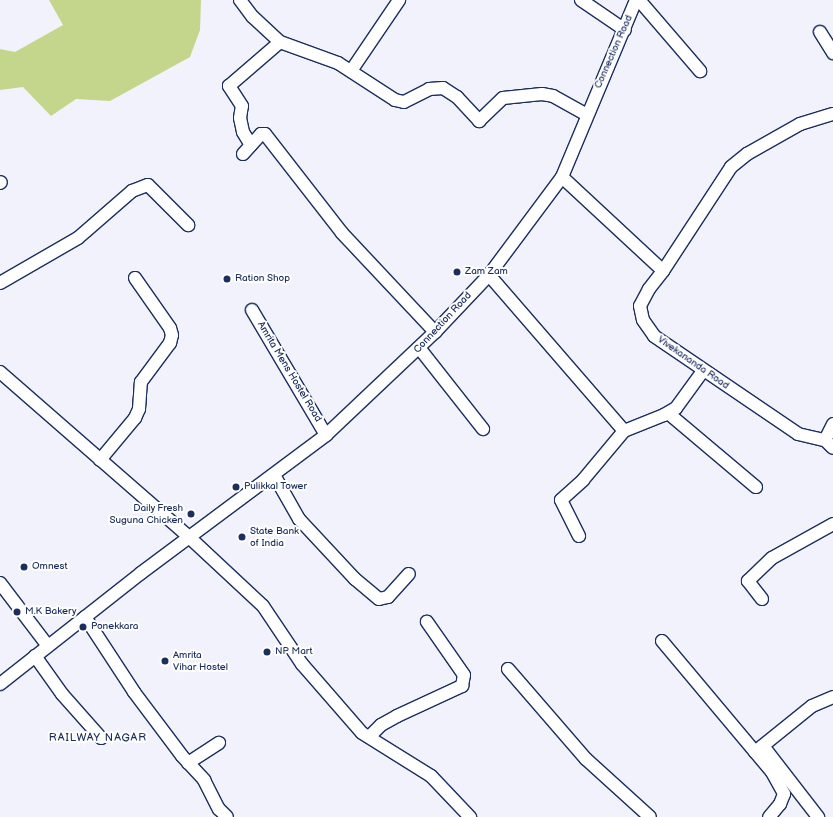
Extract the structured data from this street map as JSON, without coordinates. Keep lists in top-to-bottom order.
{
  "streets": {
    "street": ["Connection Road", "Vivekananda Road", "Amrita Mens Hostel Road"]
  },
  "crossings": [
    ["Connection Road", "Amrita Mens Hostel Road"]
  ],
  "districts": ["RAILWAY NAGAR"],
  "places": [
    "Zam Zam",
    "Ration Shop",
    "Pulikkal Tower",
    "Daily Fresh Suguna Chicken",
    "State Bank of India",
    "Omnest",
    "M.K Bakery",
    "Ponekkara",
    "NP Mart",
    "Amrita Vihar Hostel"
  ]
}
